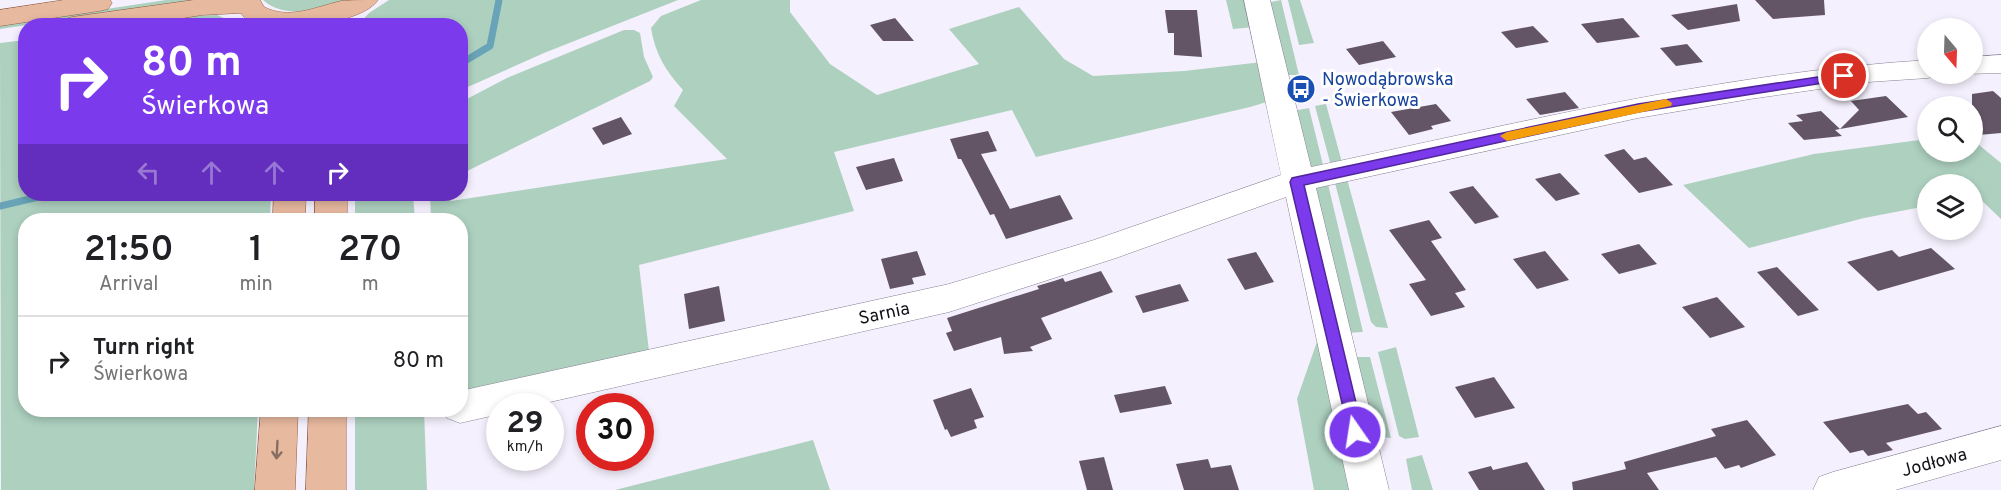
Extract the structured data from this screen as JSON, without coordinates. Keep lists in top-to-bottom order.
{
  "streets": {
    "street": ["Sarnia", "Jodłowa"]
  },
  "places": {
    "bus stop": ["Nowodąbrowska - Świerkowa"]
  },
  "north": "bottom",
  "page": {
    "turn": ["80 m", "Świerkowa"],
    "eta": [
      "21:50",
      "Arrival",
      "1",
      "min",
      "270",
      "m"
    ],
    "list": [
      {
        "name": "Turn right",
        "note": "Świerkowa",
        "value": "80 m"
      }
    ],
    "speed": "29 km/h",
    "limit": "30"
  }
}
